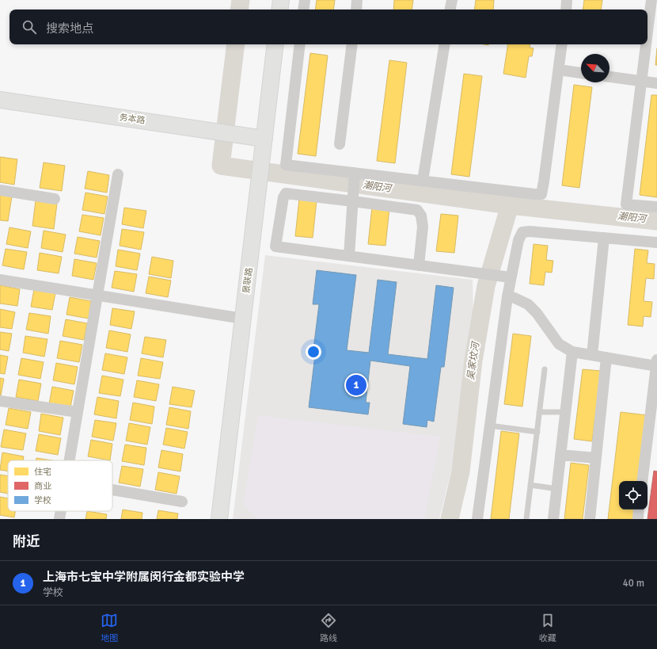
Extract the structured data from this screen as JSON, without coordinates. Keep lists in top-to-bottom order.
{
  "streets": {
    "street": ["务本路", "景联路"]
  },
  "crossings": [
    ["务本路", "景联路"]
  ],
  "water": ["潮阳河", "吴家坟河"],
  "legend": ["住宅", "商业", "学校"],
  "north": "top left",
  "page": {
    "search": "搜索地点",
    "pins": "1",
    "heading": "附近",
    "list": [
      {
        "mark": "1",
        "name": "上海市七宝中学附属闵行金都实验中学",
        "note": "学校",
        "value": "40 m"
      }
    ],
    "nav": ["地图", "路线", "收藏"]
  }
}
